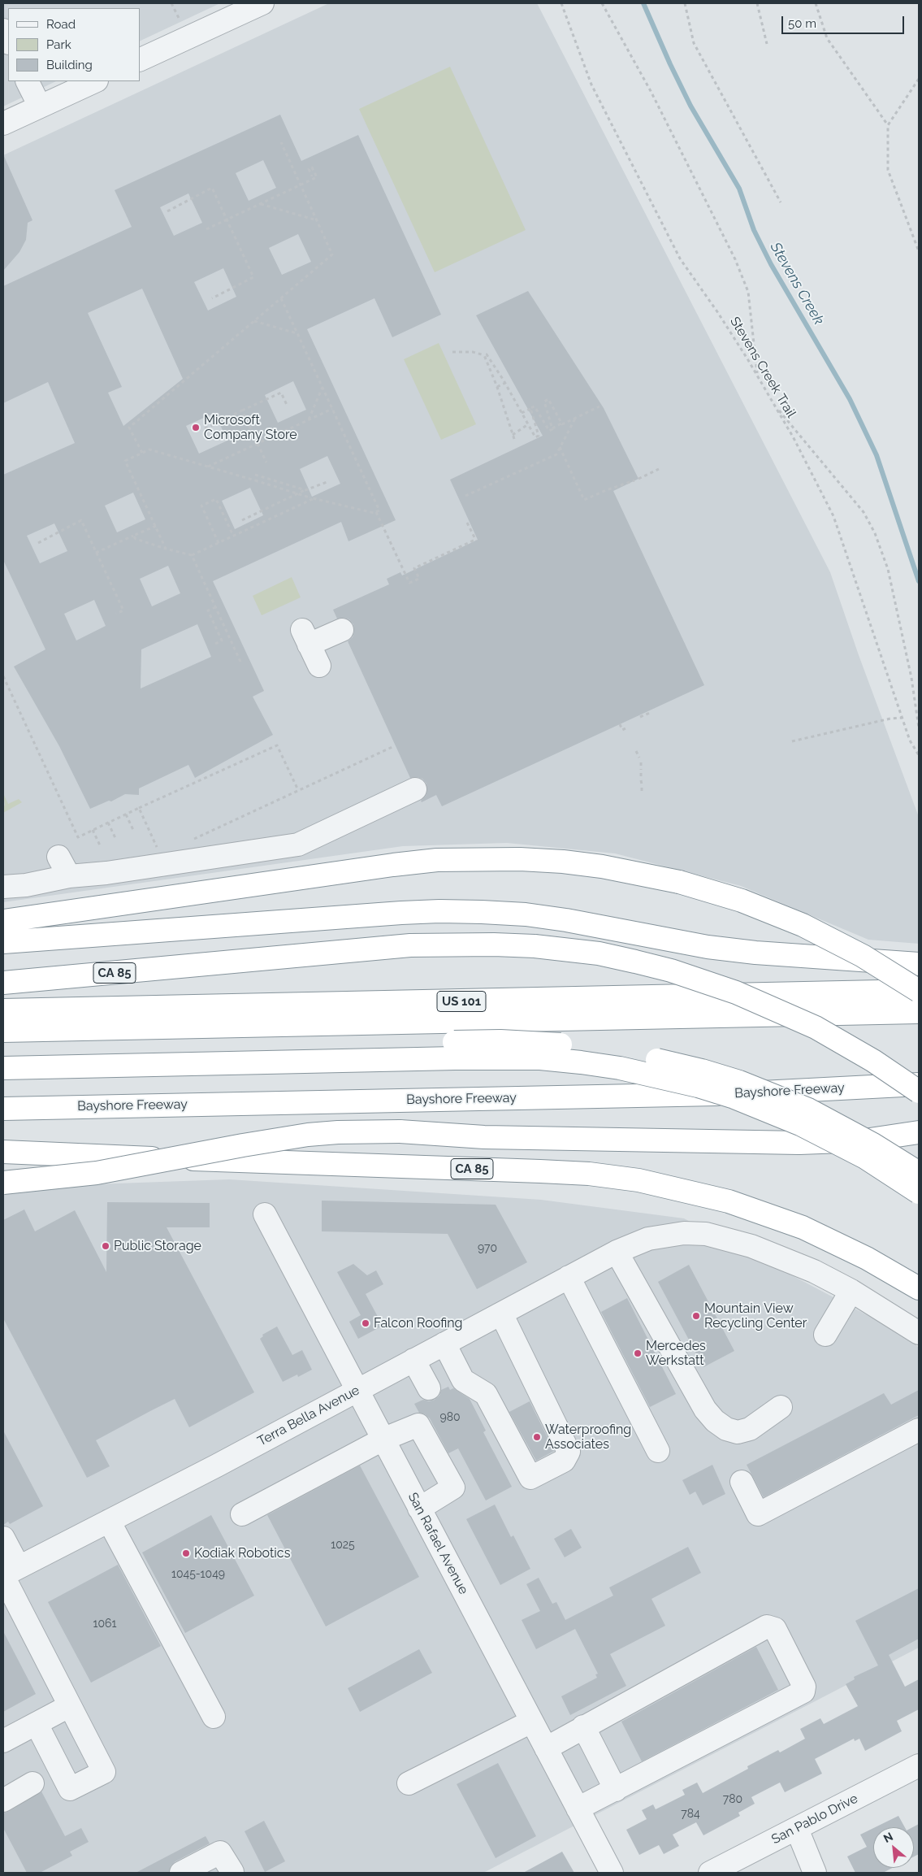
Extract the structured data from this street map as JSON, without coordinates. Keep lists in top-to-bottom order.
{
  "streets": {
    "highway": ["CA 85", "US 101", "Bayshore Freeway"],
    "street": ["Terra Bella Avenue", "San Rafael Avenue", "San Pablo Drive"],
    "path": ["Stevens Creek Trail"]
  },
  "crossings": [
    ["Terra Bella Avenue", "San Rafael Avenue"]
  ],
  "water": ["Stevens Creek"],
  "places": [
    "Microsoft Company Store",
    "Public Storage",
    "Mountain View Recycling Center",
    "Falcon Roofing",
    "Mercedes Werkstatt",
    "Waterproofing Associates",
    "Kodiak Robotics"
  ],
  "house_numbers": [
    "970",
    "980",
    "1025",
    "1045-1049",
    "1061",
    "780",
    "784"
  ],
  "legend": ["Road", "Park", "Building"],
  "scale_bar": "50 m",
  "north": "top left"
}
